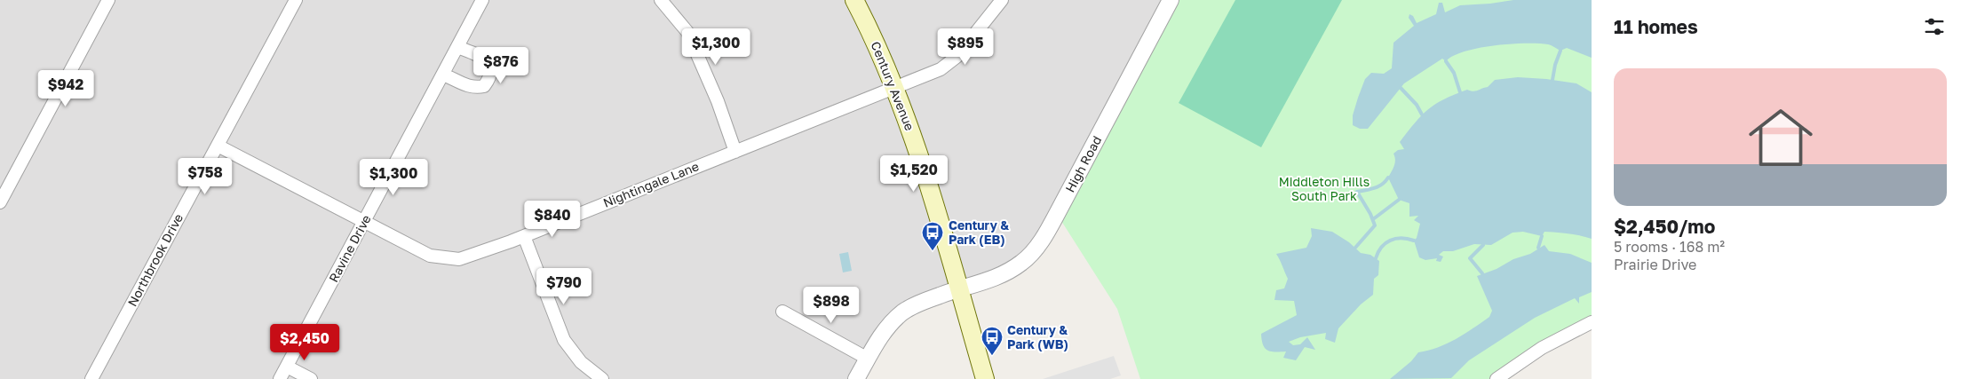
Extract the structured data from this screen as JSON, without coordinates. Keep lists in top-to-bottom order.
{
  "streets": {
    "main road": ["Century Avenue"],
    "street": [
      "High Road",
      "Nightingale Lane",
      "Ravine Drive",
      "Northbrook Drive"
    ]
  },
  "crossings": [
    ["Century Avenue", "High Road"],
    ["Century Avenue", "Nightingale Lane"],
    ["Nightingale Lane", "Ravine Drive"],
    ["Nightingale Lane", "Northbrook Drive"]
  ],
  "parks": ["Middleton Hills South Park"],
  "places": {
    "bus stop": ["Century & Park (EB)", "Century & Park (WB)"]
  },
  "page": {
    "heading": "11 homes",
    "price": [
      "$1,300",
      "$895",
      "$876",
      "$942",
      "$1,520",
      "$758",
      "$1,300",
      "$840",
      "$790",
      "$898",
      "$2,450"
    ],
    "list": [
      {
        "name": "$2,450/mo",
        "note": "5 rooms · 168 m² · Prairie Drive"
      }
    ]
  }
}
